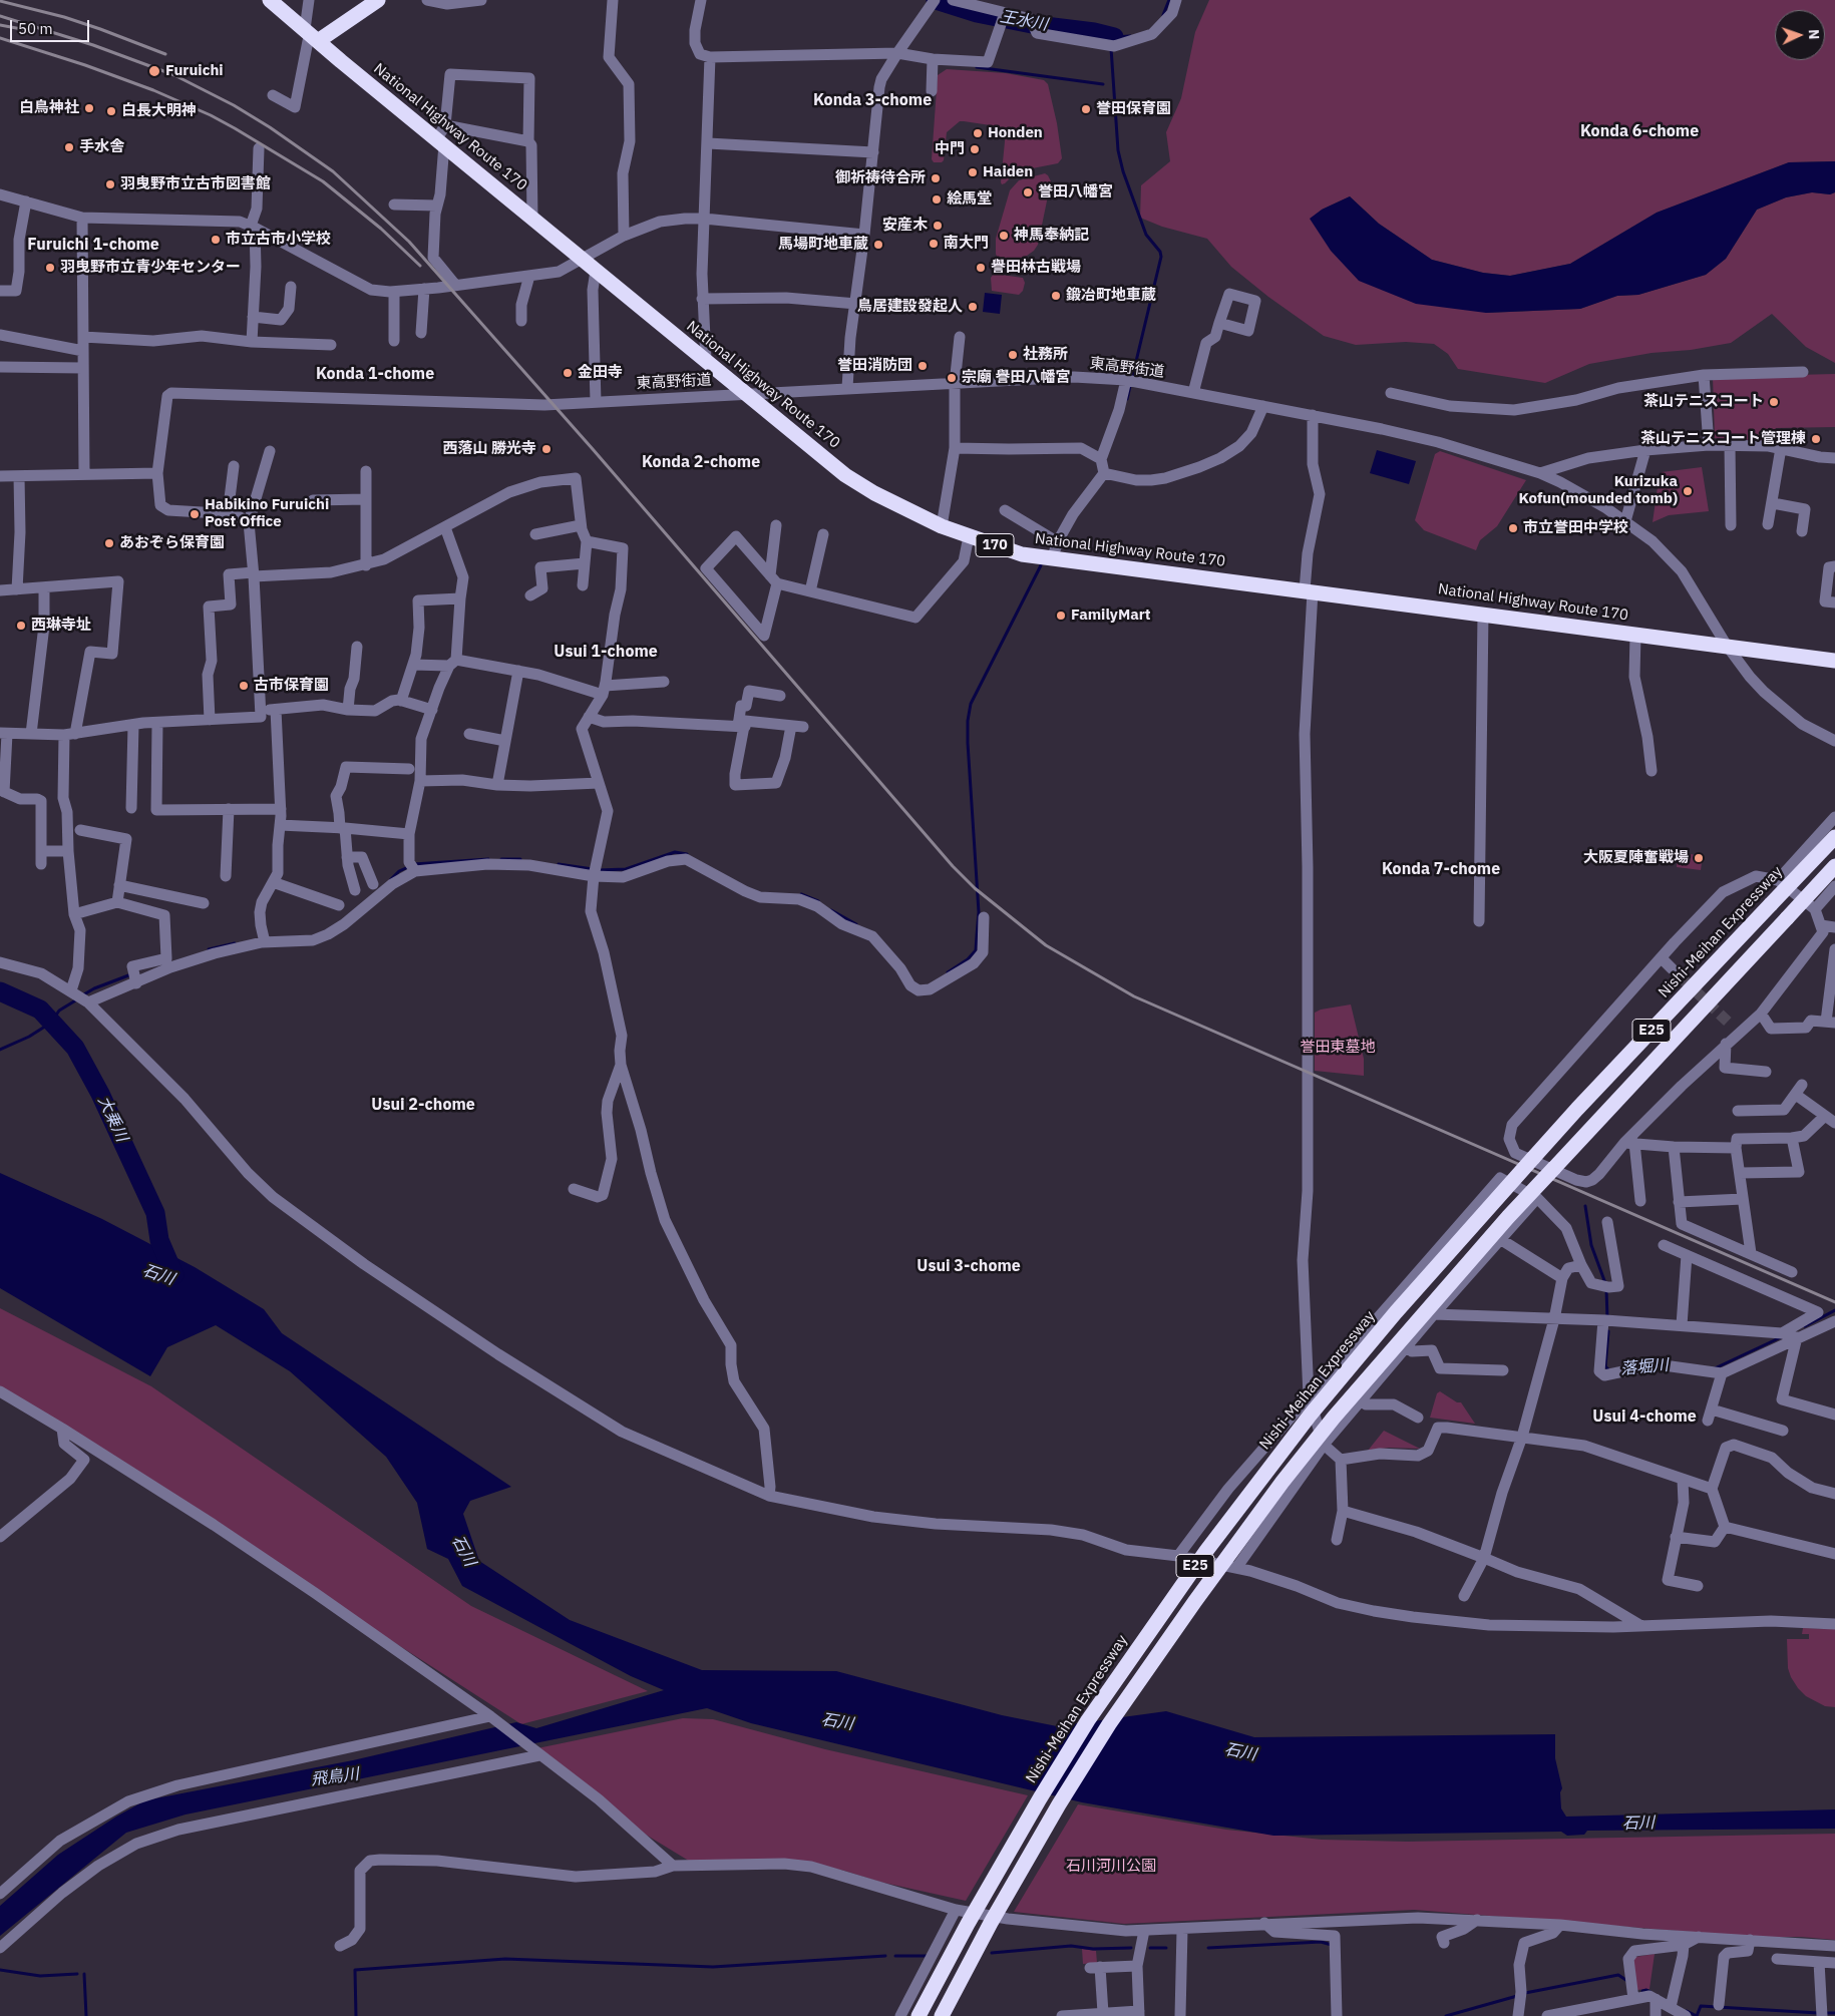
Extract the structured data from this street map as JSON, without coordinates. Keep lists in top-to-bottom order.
{
  "streets": {
    "highway": [
      "National Highway Route 170",
      "170",
      "Nishi-Meihan Expressway",
      "E25"
    ],
    "street": ["東高野街道"]
  },
  "crossings": [
    ["National Highway Route 170", "東高野街道"]
  ],
  "districts": [
    "Konda 3-chome",
    "Konda 6-chome",
    "Furuichi 1-chome",
    "Konda 1-chome",
    "Konda 2-chome",
    "Usui 1-chome",
    "Konda 7-chome",
    "Usui 2-chome",
    "Usui 3-chome",
    "Usui 4-chome"
  ],
  "water": [
    "王水川",
    "大乗川",
    "石川",
    "落堀川",
    "飛鳥川"
  ],
  "parks": ["誉田東墓地", "石川河川公園"],
  "places": [
    "Furuichi",
    "白鳥神社",
    "誉田保育園",
    "白長大明神",
    "Honden",
    "手水舎",
    "中門",
    "Haiden",
    "御祈祷待合所",
    "羽曳野市立古市図書館",
    "誉田八幡宮",
    "絵馬堂",
    "安産木",
    "神馬奉納記",
    "市立古市小学校",
    "南大門",
    "馬場町地車蔵",
    "羽曳野市立青少年センター",
    "譽田林古戦場",
    "鍛冶町地車蔵",
    "鳥居建設發起人",
    "社務所",
    "誉田消防団",
    "金田寺",
    "宗廟 譽田八幡宮",
    "茶山テニスコート",
    "茶山テニスコート管理棟",
    "西落山 勝光寺",
    "Kurizuka Kofun(mounded tomb)",
    "Habikino Furuichi Post Office",
    "市立誉田中学校",
    "あおぞら保育園",
    "FamilyMart",
    "西琳寺址",
    "古市保育園",
    "大阪夏陣奮戦場"
  ],
  "scale_bar": "50 m",
  "north": "right"
}
